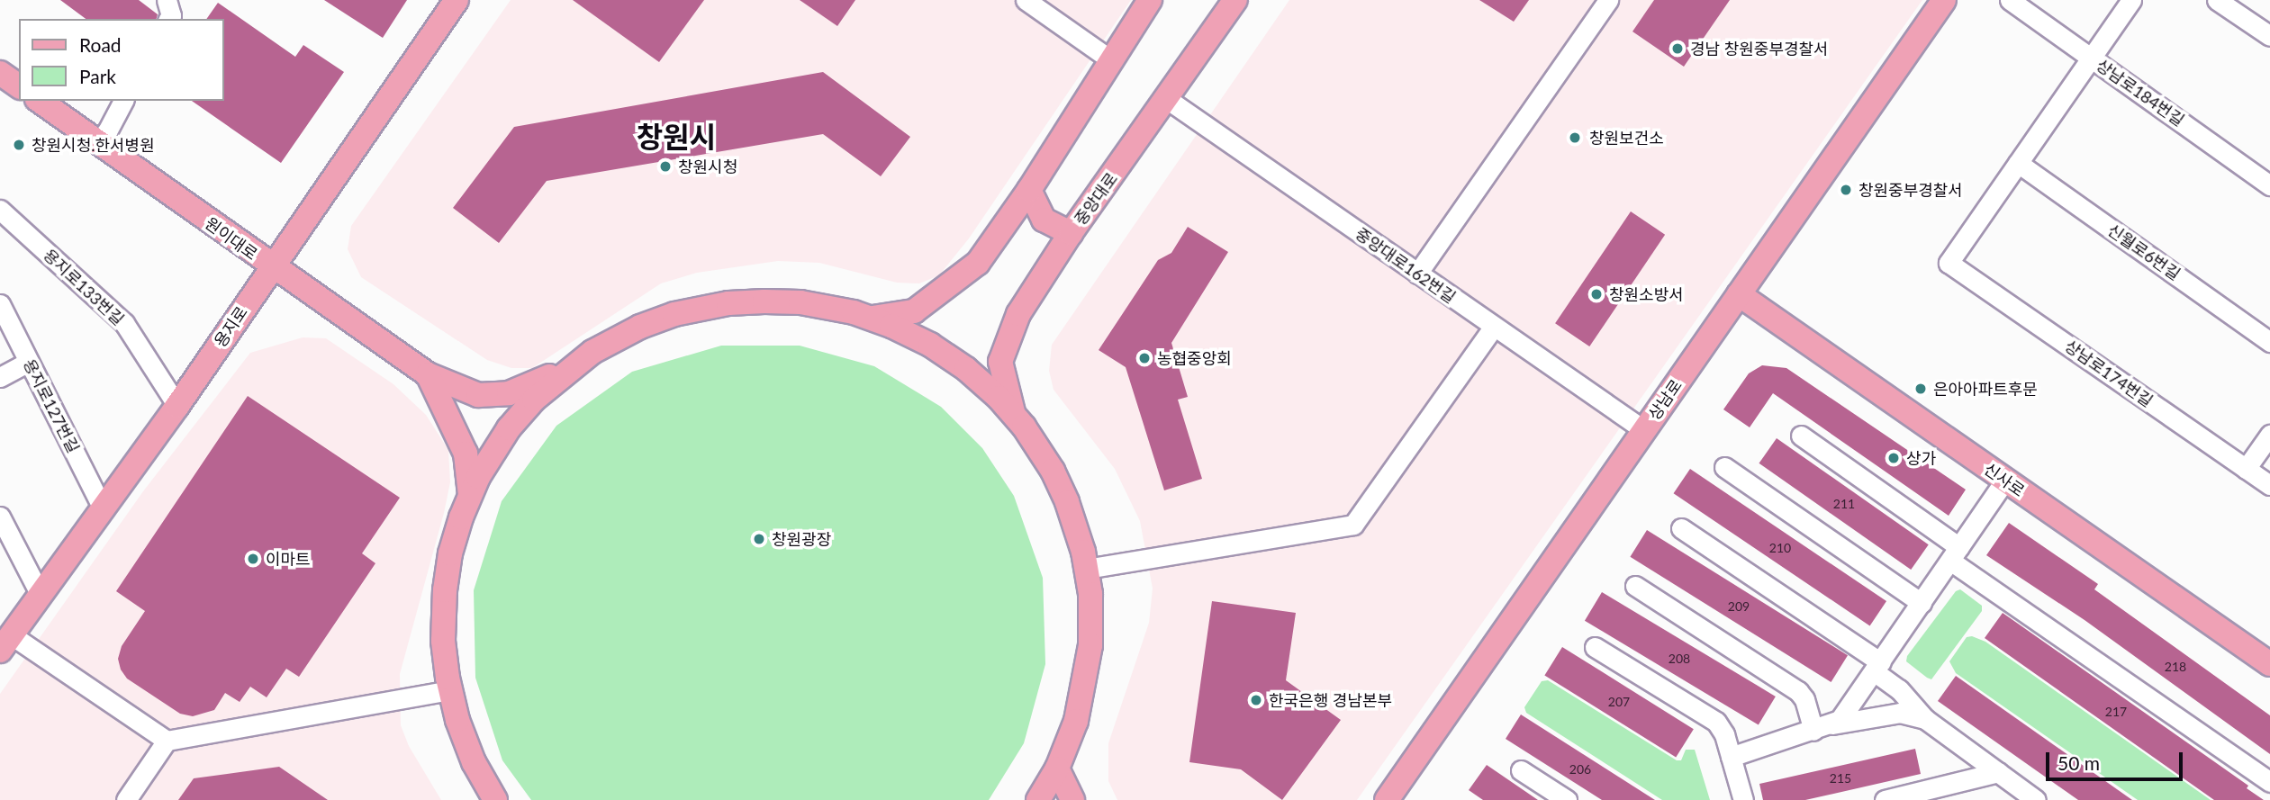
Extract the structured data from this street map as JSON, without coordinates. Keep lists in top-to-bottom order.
{
  "streets": {
    "main road": [
      "중앙대로",
      "원이대로",
      "용지로",
      "상남로",
      "신사로"
    ],
    "street": [
      "상남로184번길",
      "신월로6번길",
      "중앙대로162번길",
      "용지로133번길",
      "상남로174번길",
      "용지로127번길"
    ]
  },
  "crossings": [
    ["중앙대로", "중앙대로162번길"],
    ["원이대로", "용지로"],
    ["신월로6번길", "상남로174번길"],
    ["중앙대로162번길", "상남로"],
    ["용지로133번길", "용지로"],
    ["용지로", "용지로127번길"],
    ["상남로", "신사로"]
  ],
  "districts": ["창원시"],
  "places": [
    "경남 창원중부경찰서",
    "창원보건소",
    "창원시청.한서병원",
    "창원시청",
    "창원중부경찰서",
    "창원소방서",
    "농협중앙회",
    "은아아파트후문",
    "상가",
    "창원광장",
    "이마트",
    "한국은행 경남본부"
  ],
  "house_numbers": [
    "211",
    "210",
    "209",
    "208",
    "218",
    "207",
    "217",
    "206",
    "215"
  ],
  "legend": ["Road", "Park"],
  "scale_bar": "50 m"
}
